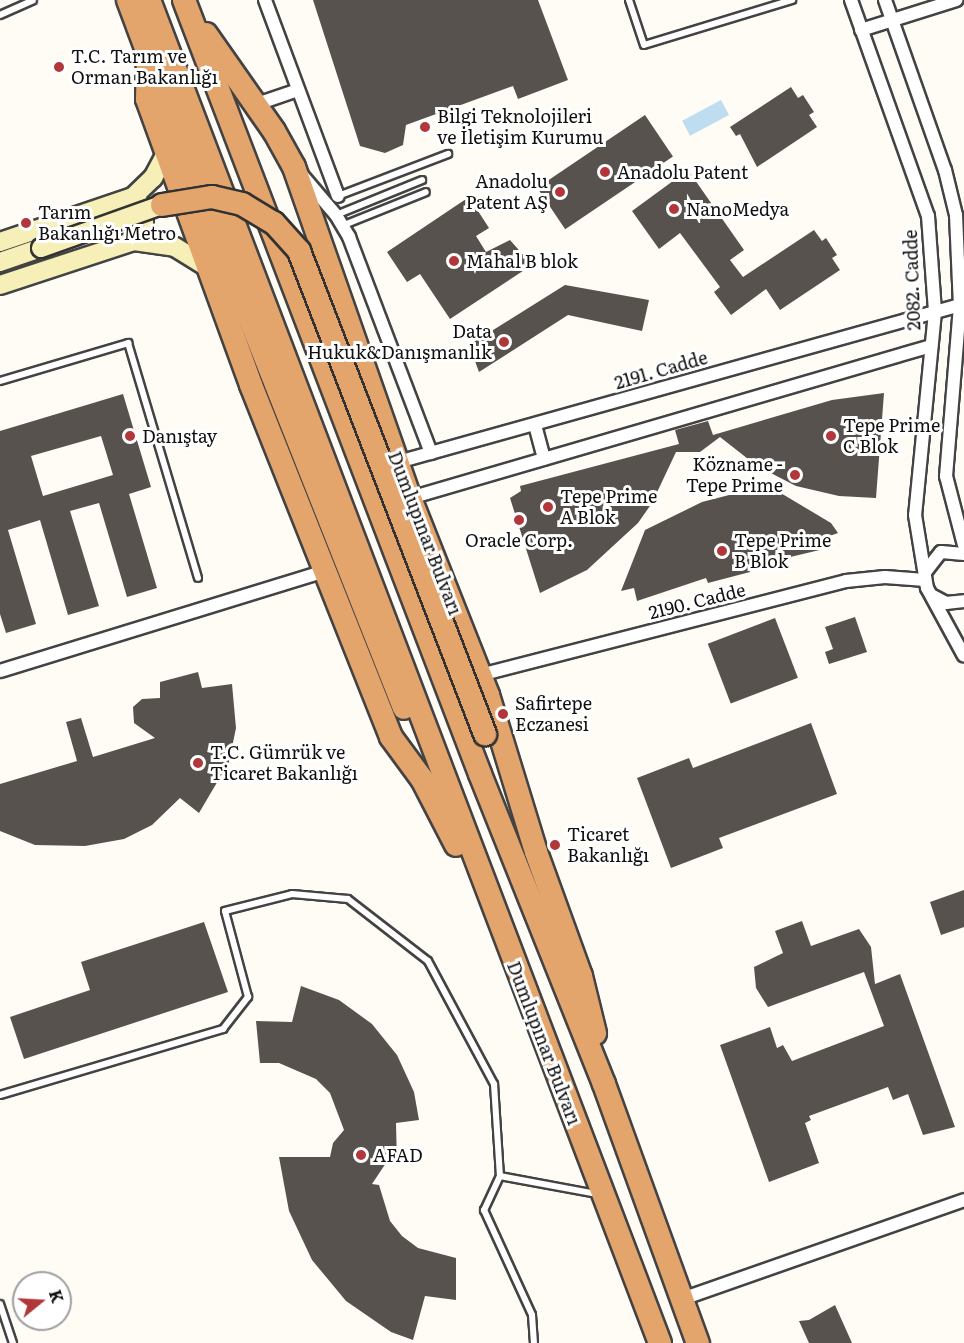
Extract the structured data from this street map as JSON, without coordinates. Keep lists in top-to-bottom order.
{
  "streets": {
    "highway": ["Dumlupınar Bulvarı"],
    "street": ["2082. Cadde", "2191. Cadde", "2190. Cadde"]
  },
  "crossings": [
    ["2082. Cadde", "2191. Cadde"],
    ["2082. Cadde", "2190. Cadde"],
    ["2191. Cadde", "Dumlupınar Bulvarı"],
    ["Dumlupınar Bulvarı", "2190. Cadde"]
  ],
  "places": [
    "T.C. Tarım ve Orman Bakanlığı",
    "Bilgi Teknolojileri ve İletişim Kurumu",
    "Anadolu Patent",
    "Anadolu Patent AŞ",
    "NanoMedya",
    "Tarım Bakanlığı Metro",
    "Mahal B blok",
    "Data Hukuk&Danışmanlık",
    "Danıştay",
    "Tepe Prime C Blok",
    "Közname - Tepe Prime",
    "Tepe Prime A Blok",
    "Oracle Corp.",
    "Tepe Prime B Blok",
    "Safirtepe Eczanesi",
    "T.C. Gümrük ve Ticaret Bakanlığı",
    "Ticaret Bakanlığı",
    "AFAD"
  ],
  "north": "right"
}
